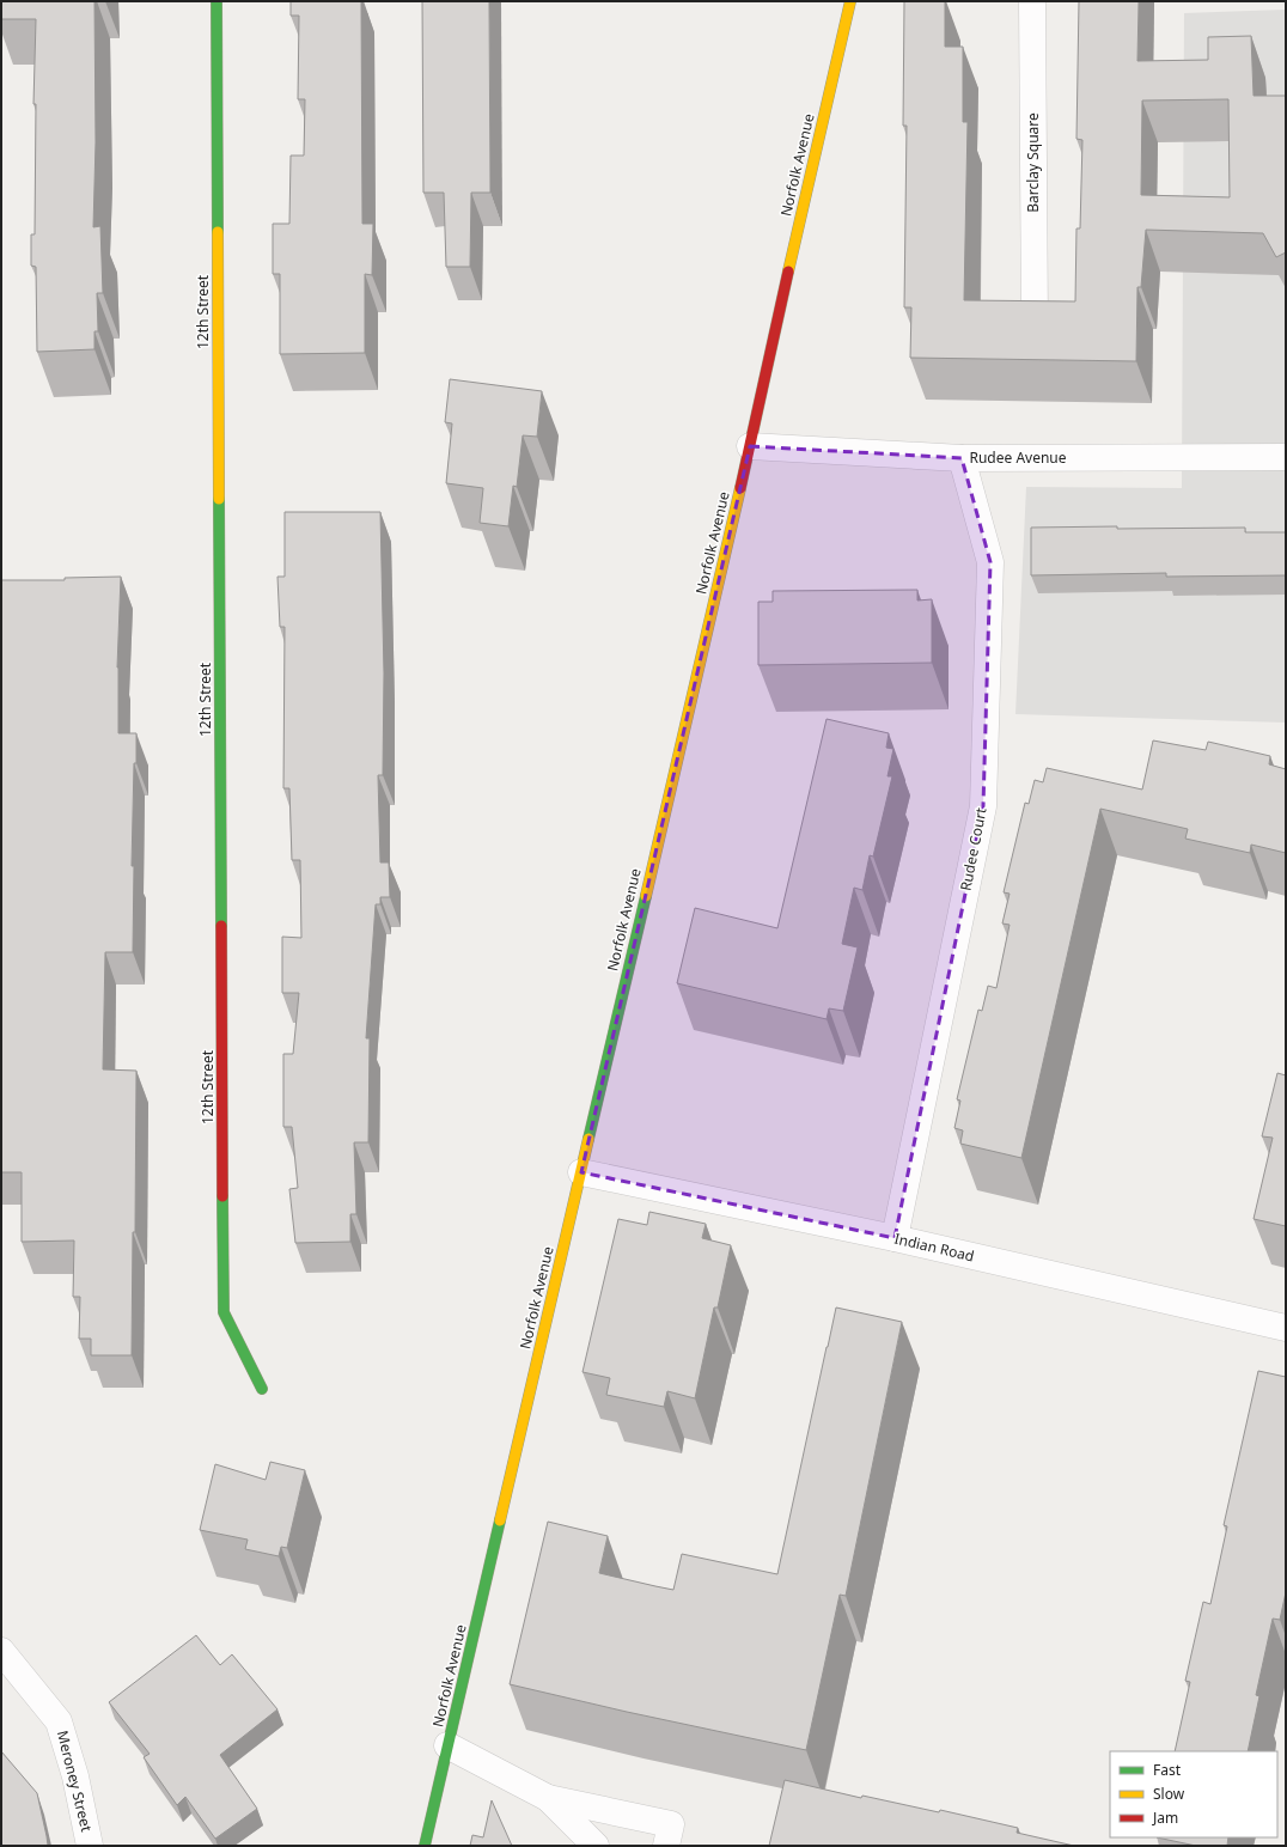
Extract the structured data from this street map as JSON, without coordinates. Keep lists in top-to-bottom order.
{
  "streets": {
    "main road": ["Norfolk Avenue", "12th Street"],
    "street": [
      "Barclay Square",
      "Rudee Avenue",
      "Rudee Court",
      "Indian Road",
      "Meroney Street"
    ]
  },
  "crossings": [
    ["Norfolk Avenue", "Rudee Avenue"],
    ["Norfolk Avenue", "Indian Road"],
    ["Rudee Avenue", "Rudee Court"],
    ["Rudee Court", "Indian Road"]
  ],
  "legend": ["Fast", "Slow", "Jam"]
}
